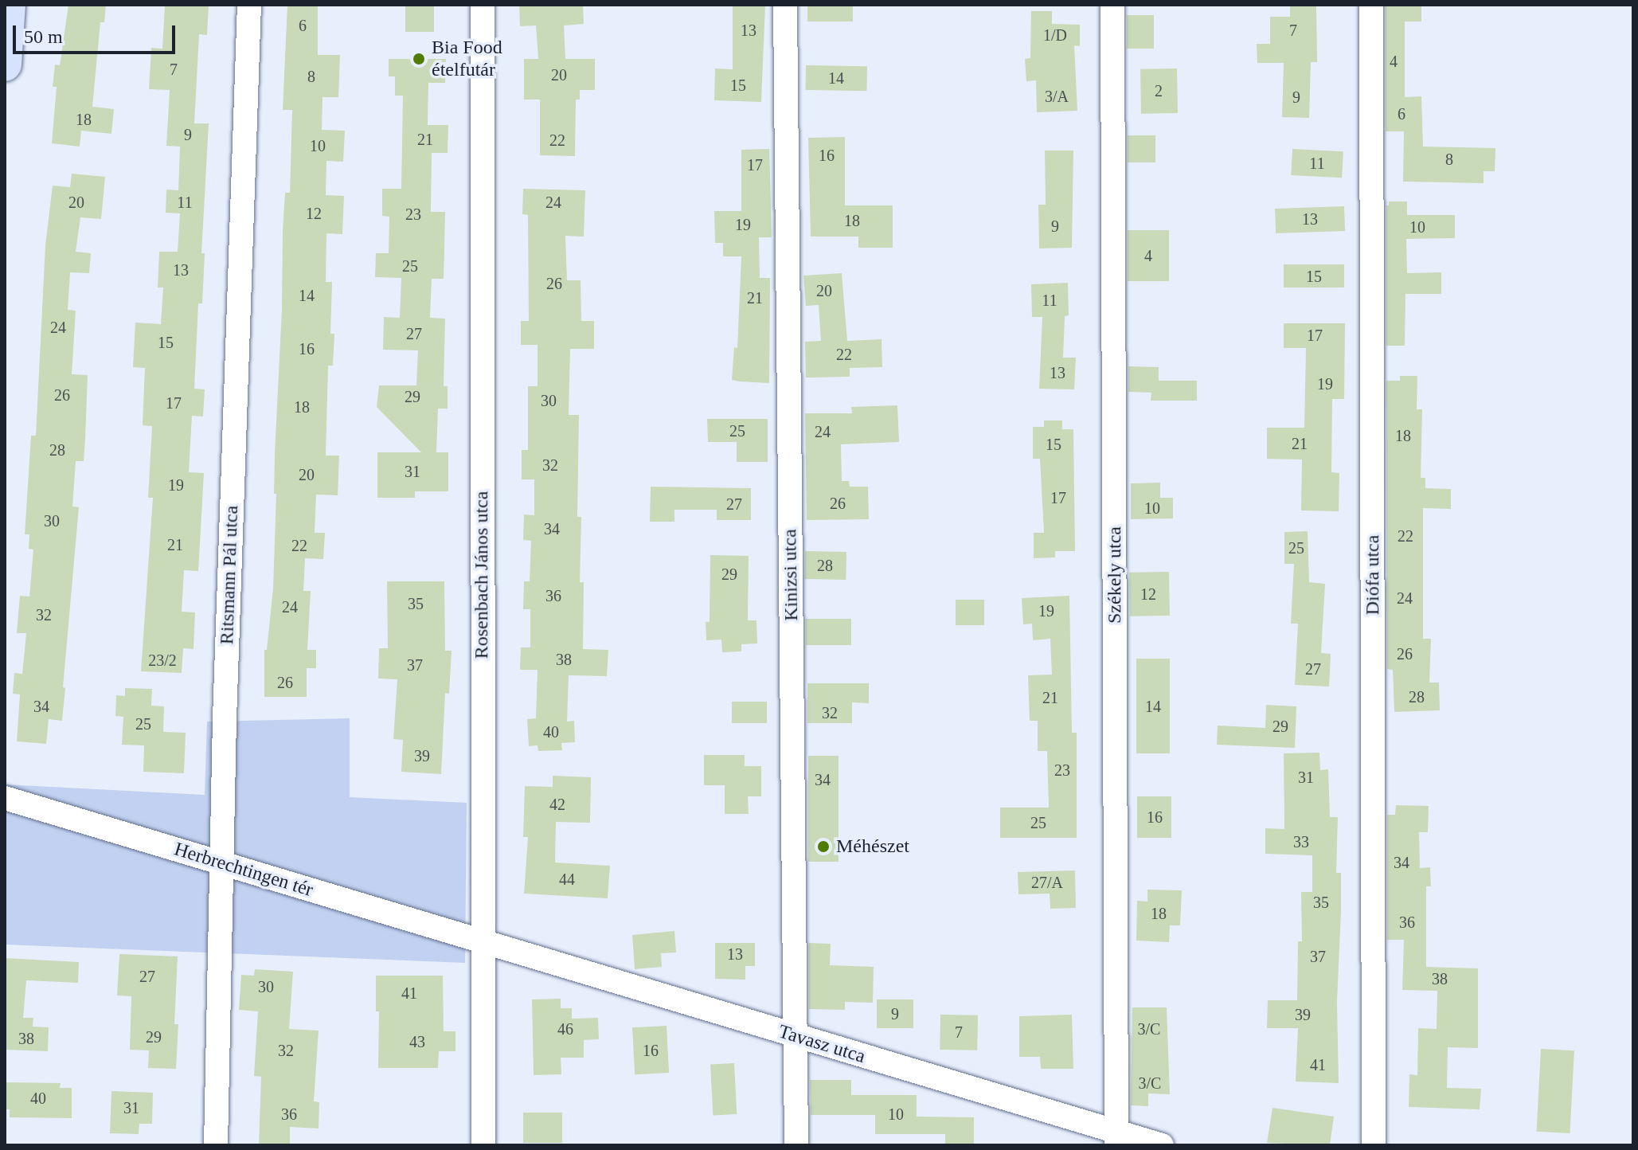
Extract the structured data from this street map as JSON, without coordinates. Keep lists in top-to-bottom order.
{
  "streets": {
    "street": [
      "Ritsmann Pál utca",
      "Rosenbach János utca",
      "Kinizsi utca",
      "Székely utca",
      "Diófa utca",
      "Herbrechtingen tér",
      "Tavasz utca"
    ]
  },
  "crossings": [
    ["Ritsmann Pál utca", "Herbrechtingen tér"],
    ["Rosenbach János utca", "Herbrechtingen tér"],
    ["Rosenbach János utca", "Tavasz utca"],
    ["Kinizsi utca", "Tavasz utca"],
    ["Székely utca", "Tavasz utca"],
    ["Herbrechtingen tér", "Tavasz utca"]
  ],
  "places": ["Bia Food ételfutár", "Méhészet"],
  "house_numbers": [
    "6",
    "13",
    "7",
    "1/D",
    "4",
    "7",
    "20",
    "8",
    "14",
    "15",
    "2",
    "3/A",
    "9",
    "6",
    "18",
    "9",
    "21",
    "22",
    "10",
    "16",
    "8",
    "11",
    "17",
    "20",
    "11",
    "24",
    "12",
    "23",
    "13",
    "18",
    "19",
    "9",
    "10",
    "4",
    "25",
    "13",
    "15",
    "26",
    "20",
    "14",
    "21",
    "11",
    "24",
    "27",
    "17",
    "15",
    "16",
    "22",
    "13",
    "19",
    "26",
    "29",
    "30",
    "17",
    "18",
    "25",
    "24",
    "18",
    "21",
    "15",
    "28",
    "32",
    "31",
    "20",
    "19",
    "17",
    "26",
    "27",
    "10",
    "30",
    "34",
    "22",
    "21",
    "22",
    "25",
    "28",
    "29",
    "12",
    "36",
    "24",
    "35",
    "24",
    "19",
    "32",
    "26",
    "38",
    "23/2",
    "37",
    "27",
    "26",
    "28",
    "21",
    "34",
    "14",
    "32",
    "25",
    "29",
    "40",
    "39",
    "23",
    "31",
    "34",
    "42",
    "16",
    "25",
    "33",
    "34",
    "44",
    "27/A",
    "35",
    "18",
    "36",
    "13",
    "37",
    "27",
    "38",
    "30",
    "41",
    "9",
    "39",
    "46",
    "3/C",
    "7",
    "29",
    "38",
    "43",
    "32",
    "16",
    "41",
    "3/C",
    "40",
    "31",
    "36",
    "10"
  ],
  "scale_bar": "50 m"
}
